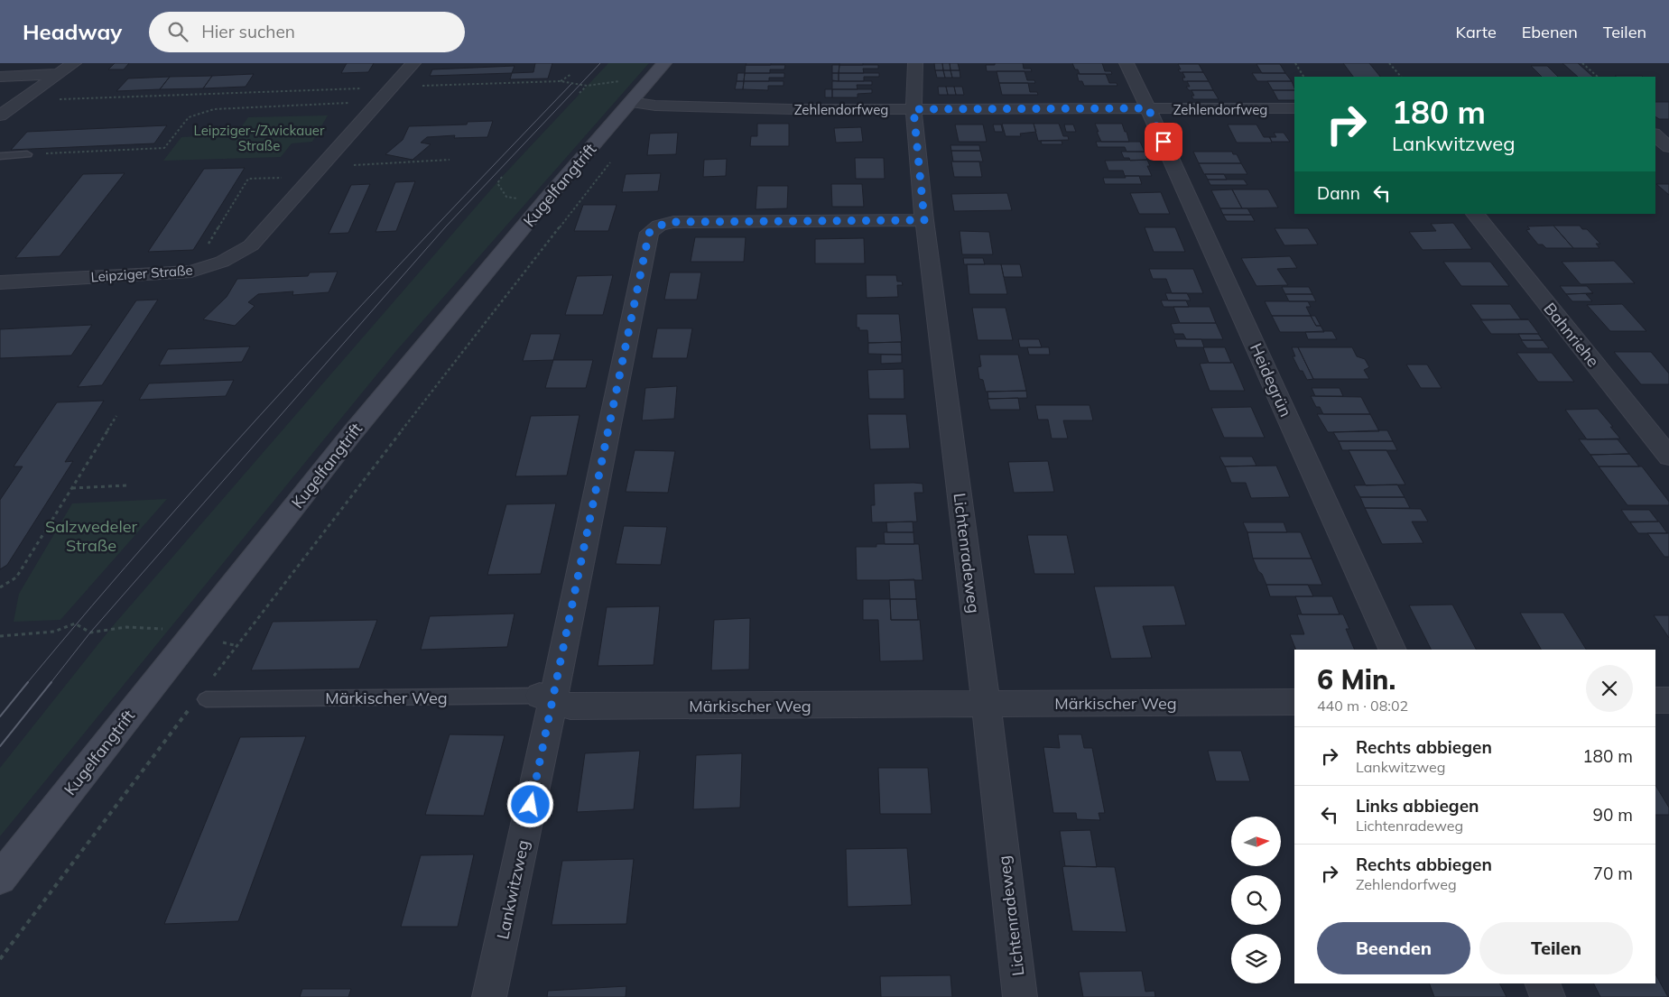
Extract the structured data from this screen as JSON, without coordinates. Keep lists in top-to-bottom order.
{
  "streets": {
    "street": [
      "Zehlendorfweg",
      "Kugelfangtrift",
      "Leipziger Straße",
      "Bahnriehe",
      "Heidegrün",
      "Lichtenradeweg",
      "Märkischer Weg",
      "Lankwitzweg"
    ]
  },
  "crossings": [
    ["Zehlendorfweg", "Kugelfangtrift"],
    ["Zehlendorfweg", "Heidegrün"],
    ["Zehlendorfweg", "Lichtenradeweg"],
    ["Lichtenradeweg", "Märkischer Weg"],
    ["Lichtenradeweg", "Lankwitzweg"],
    ["Märkischer Weg", "Lankwitzweg"]
  ],
  "parks": ["Leipziger-/Zwickauer Straße", "Salzwedeler Straße"],
  "north": "right",
  "page": {
    "header": "Headway",
    "search": "Hier suchen",
    "nav": ["Karte", "Ebenen", "Teilen"],
    "turn": ["180 m", "Lankwitzweg"],
    "then": "Dann",
    "heading": ["6 Min.", "440 m · 08:02"],
    "list": [
      {
        "name": "Rechts abbiegen",
        "note": "Lankwitzweg",
        "value": "180 m"
      },
      {
        "name": "Links abbiegen",
        "note": "Lichtenradeweg",
        "value": "90 m"
      },
      {
        "name": "Rechts abbiegen",
        "note": "Zehlendorfweg",
        "value": "70 m"
      }
    ],
    "buttons": ["Beenden", "Teilen"]
  }
}
